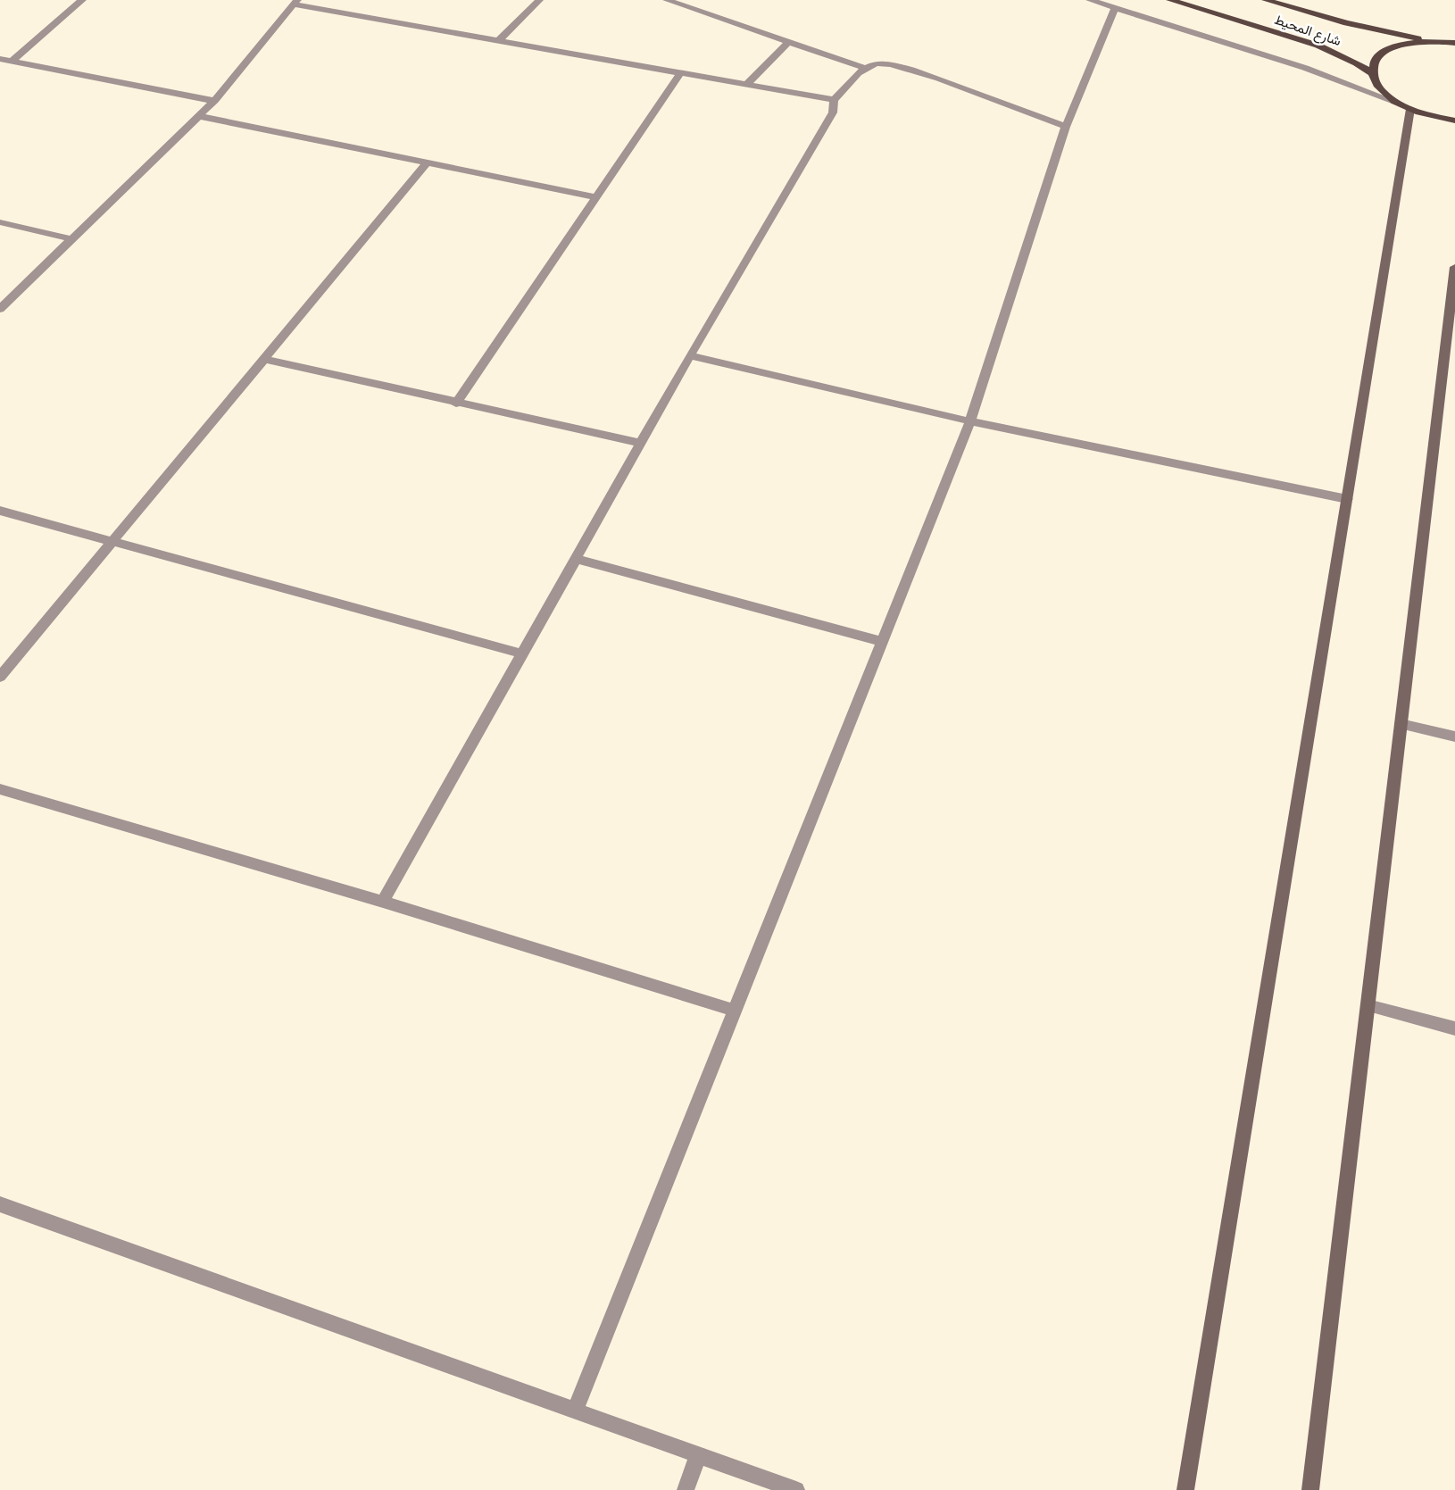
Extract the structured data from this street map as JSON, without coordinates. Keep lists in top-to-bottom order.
{
  "streets": {
    "main road": ["شارع المحيط"]
  }
}
